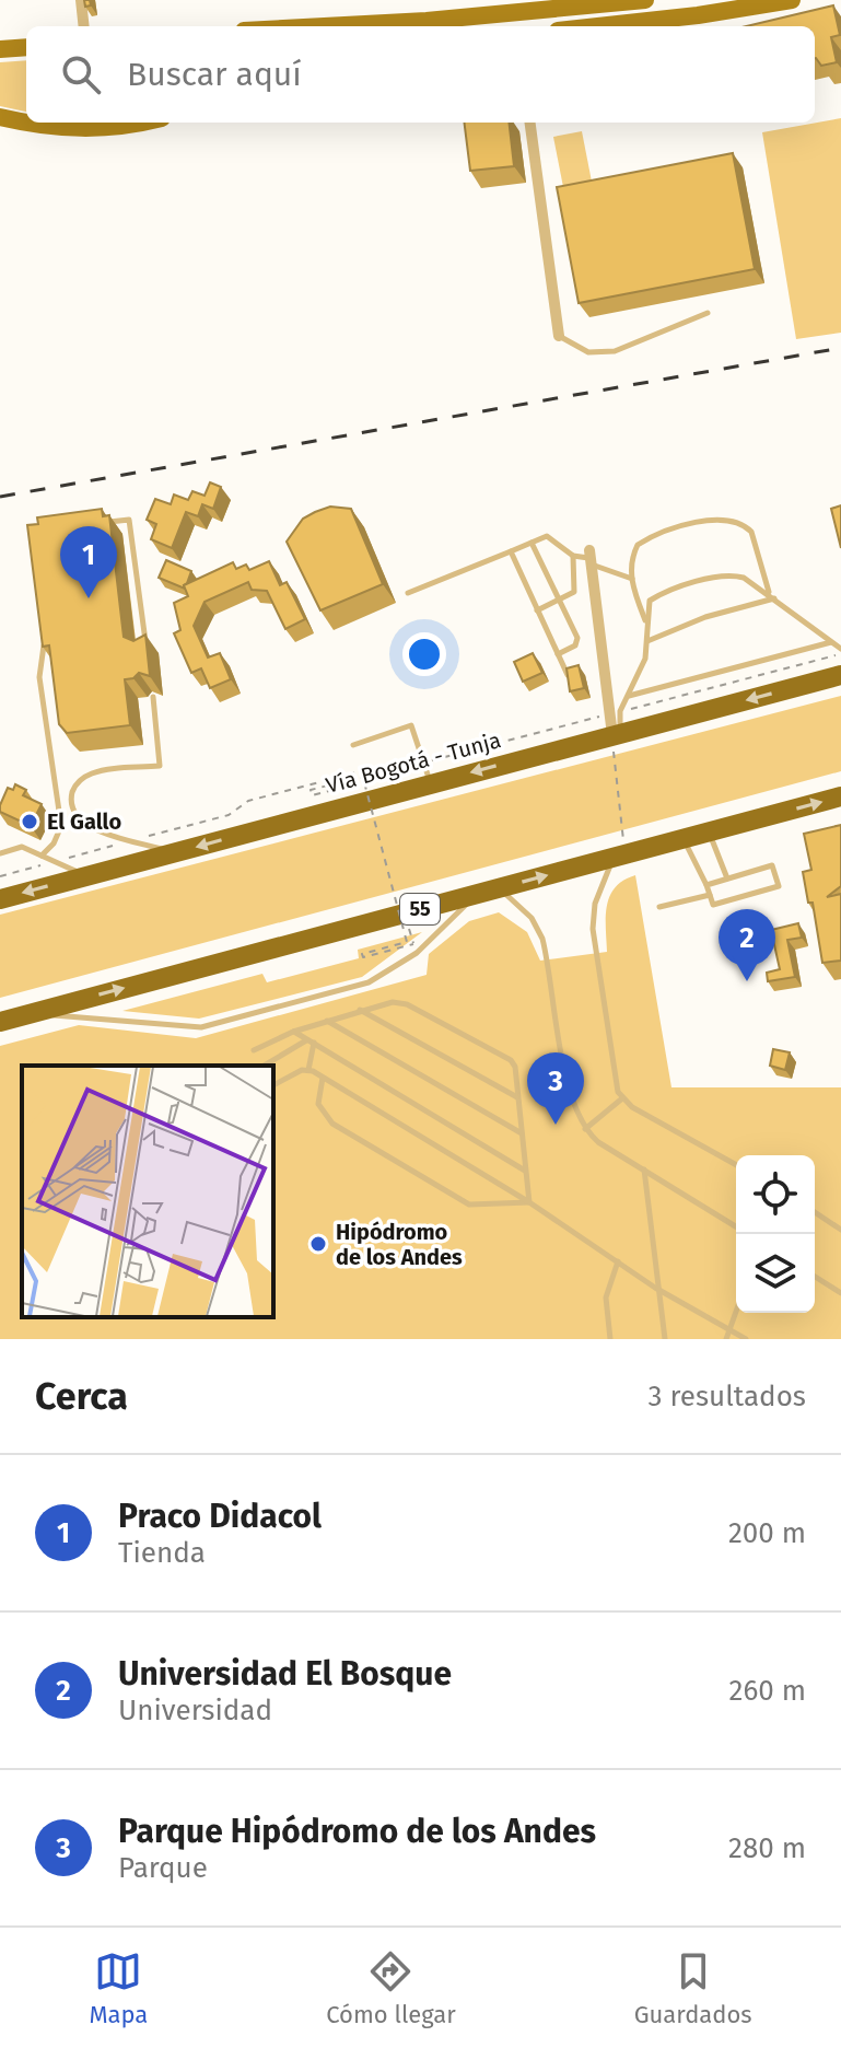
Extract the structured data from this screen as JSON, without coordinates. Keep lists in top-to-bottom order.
{
  "streets": {
    "highway": ["Vía Bogotá - Tunja", "55"]
  },
  "places": ["El Gallo", "Hipódromo de los Andes"],
  "page": {
    "search": "Buscar aquí",
    "pins": ["1", "2", "3"],
    "heading": ["Cerca", "3 resultados"],
    "list": [
      {
        "mark": "1",
        "name": "Praco Didacol",
        "note": "Tienda",
        "value": "200 m"
      },
      {
        "mark": "2",
        "name": "Universidad El Bosque",
        "note": "Universidad",
        "value": "260 m"
      },
      {
        "mark": "3",
        "name": "Parque Hipódromo de los Andes",
        "note": "Parque",
        "value": "280 m"
      }
    ],
    "nav": ["Mapa", "Cómo llegar", "Guardados"]
  }
}
